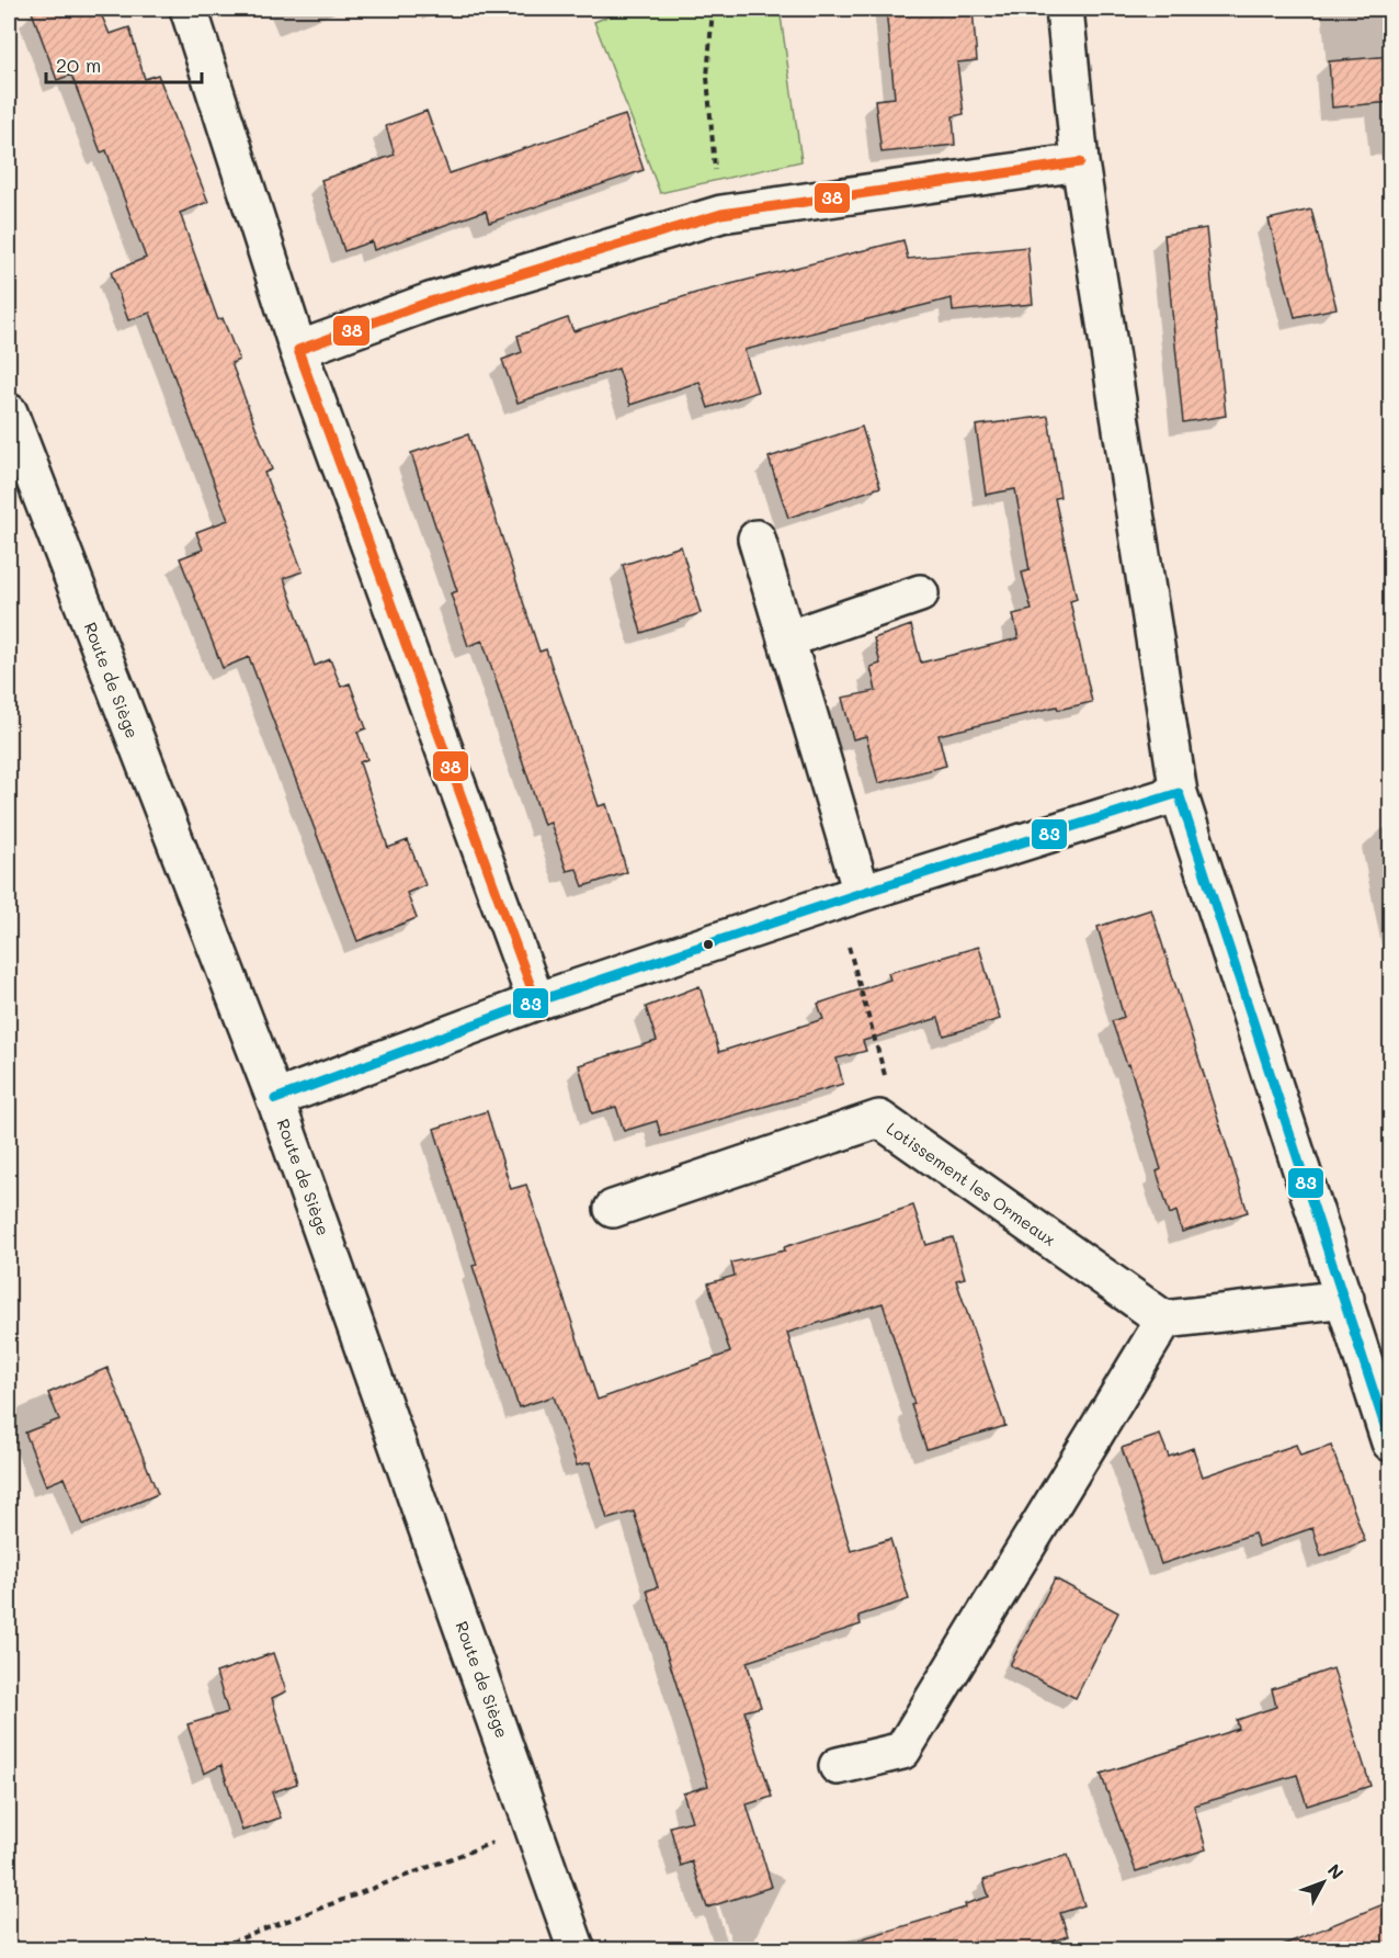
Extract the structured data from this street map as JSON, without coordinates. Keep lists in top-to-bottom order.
{
  "streets": {
    "street": ["Route de Siège", "Lotissement les Ormeaux"]
  },
  "lines": ["transit line 38", "transit line 83"],
  "scale_bar": "20 m",
  "north": "top right"
}
